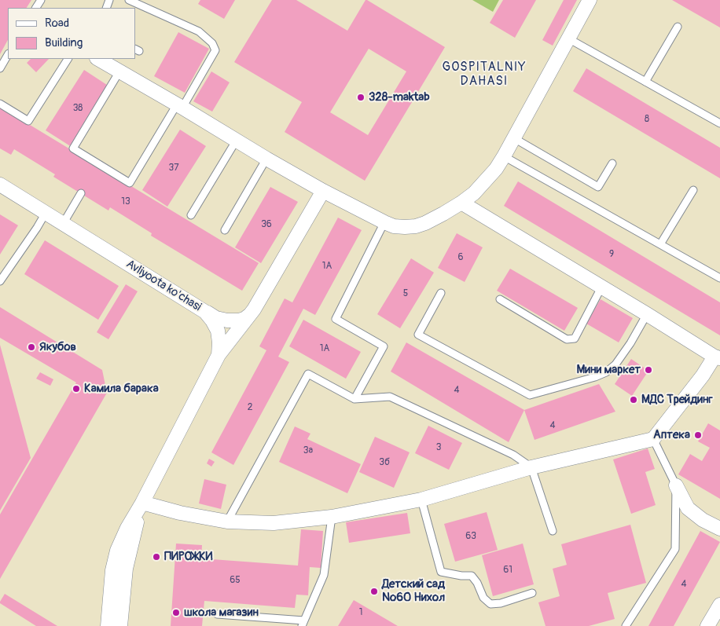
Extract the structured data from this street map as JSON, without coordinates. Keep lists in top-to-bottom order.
{
  "streets": {
    "street": ["Avliyoota ko'chasi"]
  },
  "districts": ["GOSPITALNIY DAHASI"],
  "places": [
    "328-maktab",
    "Якубов",
    "Мини маркет",
    "Камила барака",
    "МДС Трейдинг",
    "Аптека",
    "ПИРОЖКИ",
    "Детский сад №60 Нихол",
    "школа магазин"
  ],
  "house_numbers": [
    "38",
    "8",
    "37",
    "13",
    "36",
    "9",
    "6",
    "1А",
    "5",
    "1А",
    "4",
    "2",
    "4",
    "3",
    "3а",
    "3б",
    "63",
    "61",
    "65",
    "4",
    "1"
  ],
  "legend": ["Road", "Building"]
}
